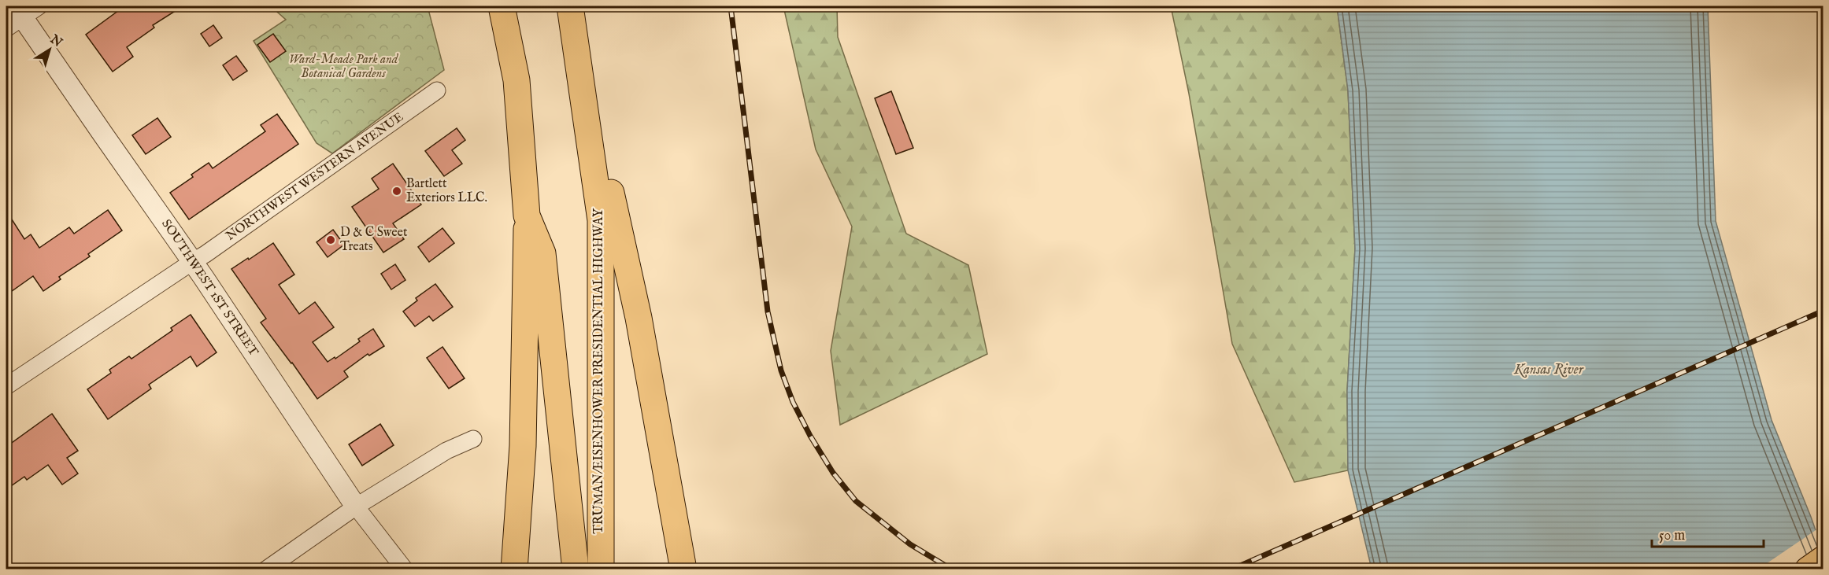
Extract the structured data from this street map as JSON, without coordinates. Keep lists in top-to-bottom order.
{
  "streets": {
    "highway": ["TRUMAN/EISENHOWER PRESIDENTIAL HIGHWAY"],
    "street": ["NORTHWEST WESTERN AVENUE", "SOUTHWEST 1ST STREET"]
  },
  "crossings": [
    ["NORTHWEST WESTERN AVENUE", "SOUTHWEST 1ST STREET"]
  ],
  "water": ["Kansas River"],
  "parks": ["Ward-Meade Park and Botanical Gardens"],
  "places": ["Bartlett Exteriors LLC.", "D & C Sweet Treats"],
  "scale_bar": "50 m",
  "north": "top right"
}
